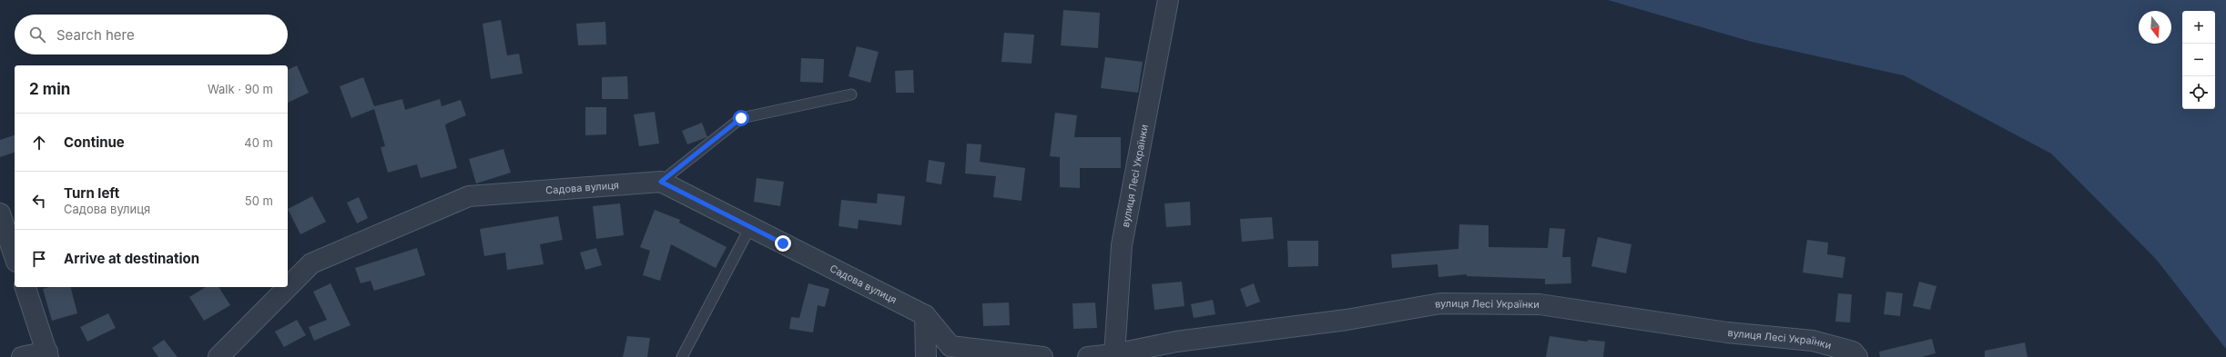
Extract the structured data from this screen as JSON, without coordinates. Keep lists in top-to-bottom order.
{
  "streets": {
    "street": ["вулиця Лесі Українки", "Садова вулиця"]
  },
  "north": "bottom",
  "page": {
    "map_buttons": ["+", "−"],
    "search": "Search here",
    "heading": ["2 min", "Walk · 90 m"],
    "list": [
      ["Continue", "40 m"],
      ["Turn left", "Садова вулиця", "50 m"],
      "Arrive at destination"
    ]
  }
}
